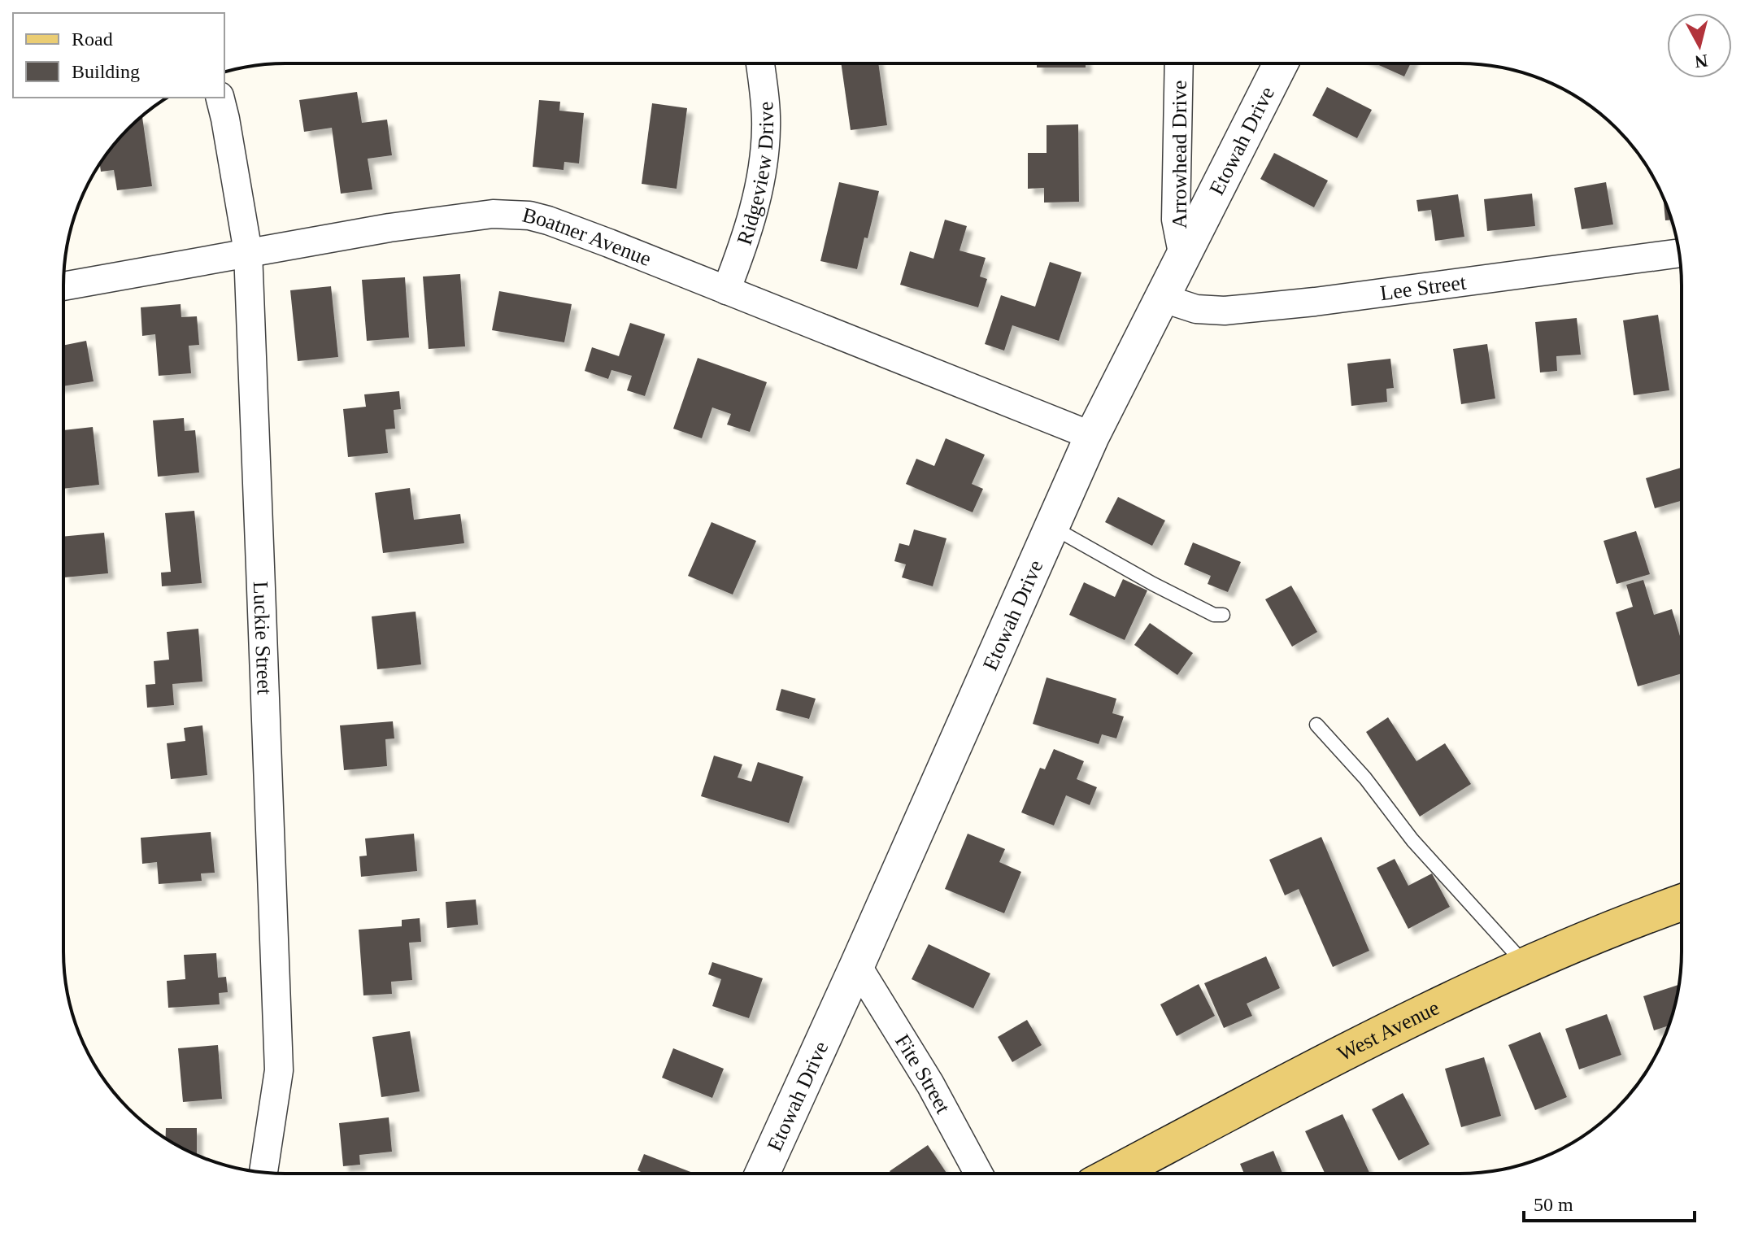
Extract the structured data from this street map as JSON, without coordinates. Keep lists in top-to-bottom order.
{
  "streets": {
    "main road": ["West Avenue"],
    "street": [
      "Etowah Drive",
      "Arrowhead Drive",
      "Ridgeview Drive",
      "Boatner Avenue",
      "Lee Street",
      "Luckie Street",
      "Fite Street"
    ]
  },
  "crossings": [
    ["Etowah Drive", "Arrowhead Drive"],
    ["Etowah Drive", "Boatner Avenue"],
    ["Etowah Drive", "Lee Street"],
    ["Etowah Drive", "Fite Street"],
    ["Ridgeview Drive", "Boatner Avenue"],
    ["Boatner Avenue", "Luckie Street"]
  ],
  "legend": ["Road", "Building"],
  "scale_bar": "50 m",
  "north": "bottom"
}
